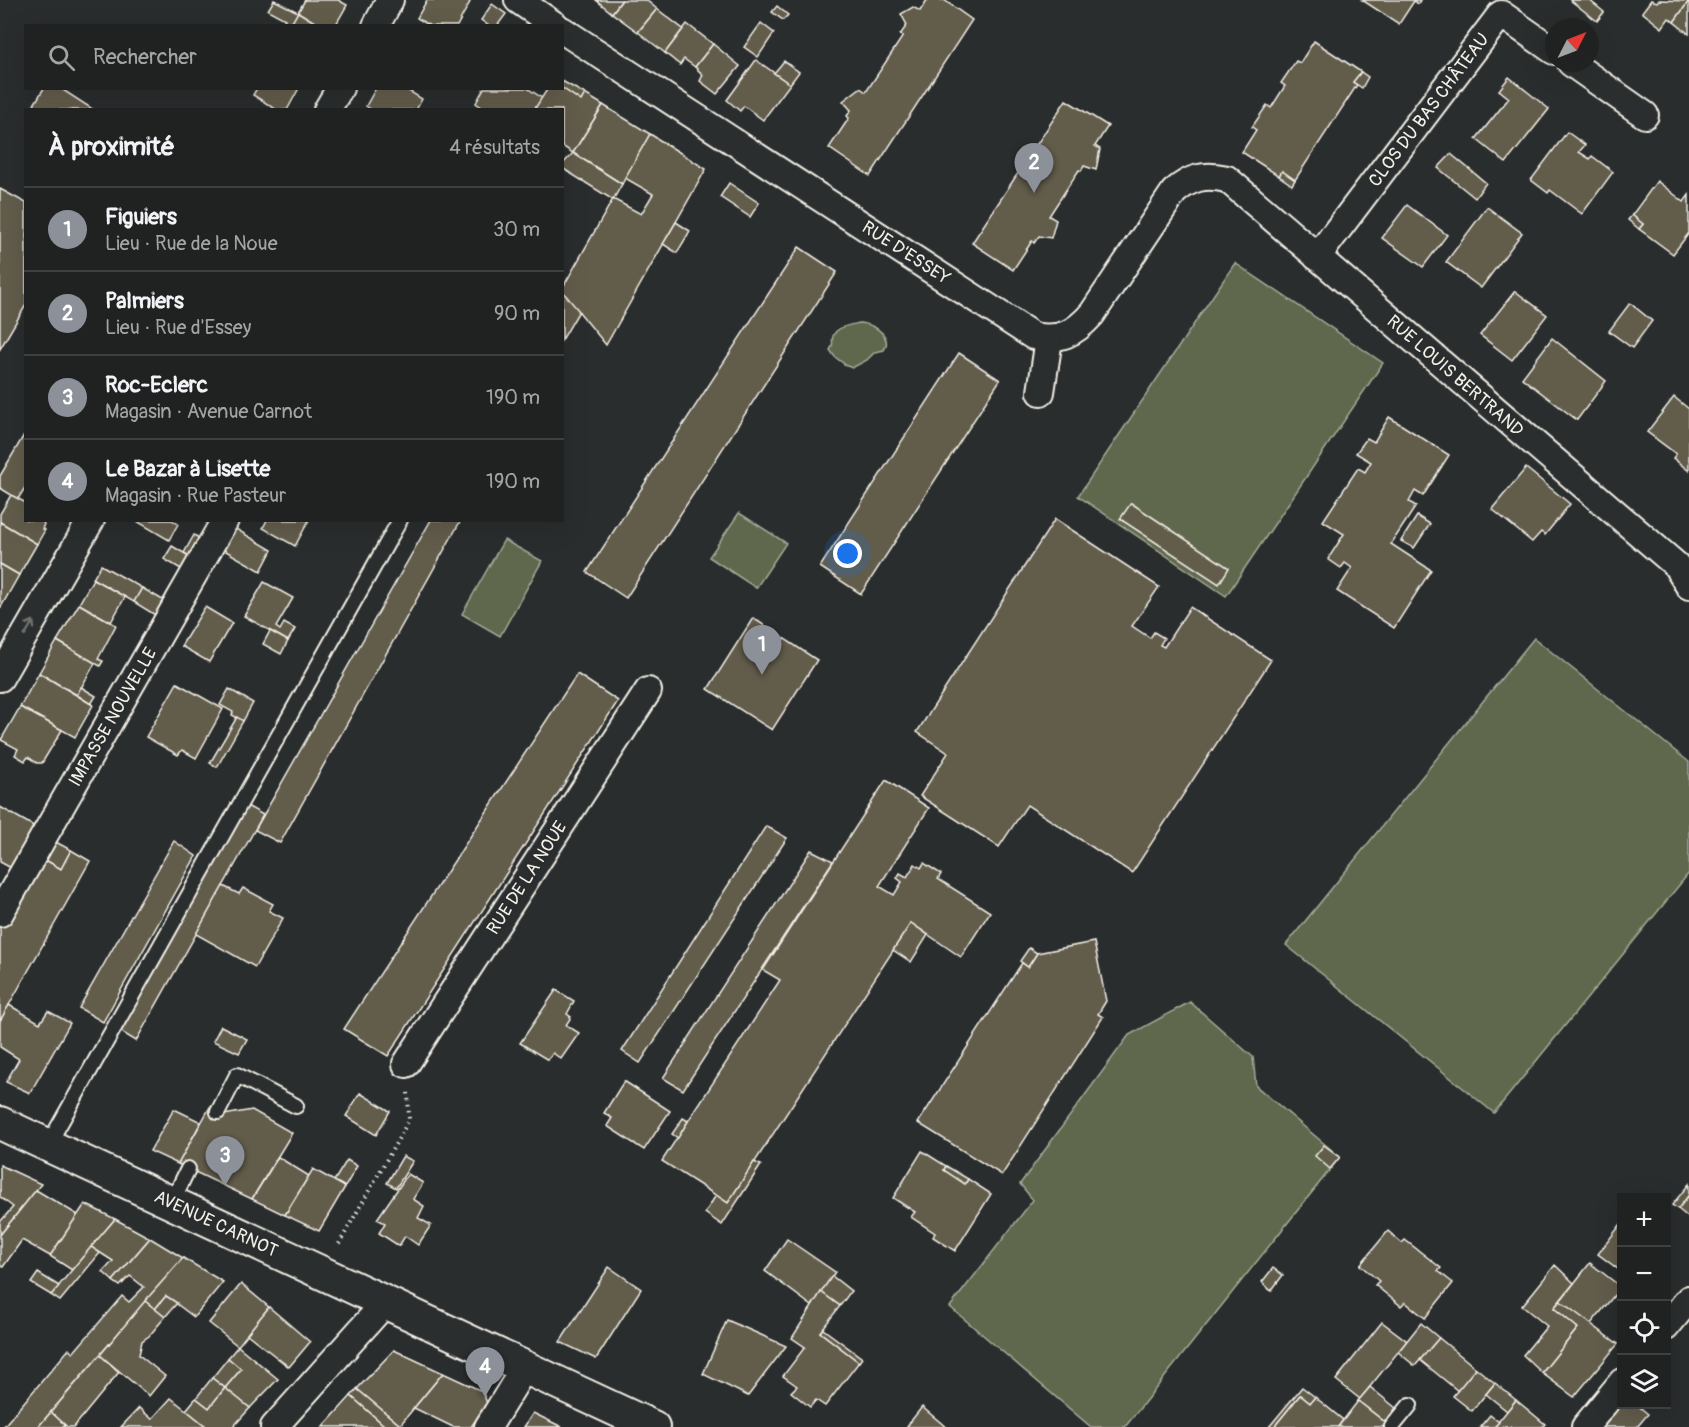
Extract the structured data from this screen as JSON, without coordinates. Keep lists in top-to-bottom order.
{
  "streets": {
    "street": [
      "CLOS DU BAS CHÂTEAU",
      "RUE D'ESSEY",
      "RUE LOUIS BERTRAND",
      "IMPASSE NOUVELLE",
      "RUE DE LA NOUE",
      "AVENUE CARNOT"
    ]
  },
  "crossings": [
    ["CLOS DU BAS CHÂTEAU", "RUE LOUIS BERTRAND"],
    ["RUE D'ESSEY", "RUE LOUIS BERTRAND"]
  ],
  "north": "top right",
  "page": {
    "search": "Rechercher",
    "heading": ["À proximité", "4 résultats"],
    "pins": [
      "2",
      "1",
      "3",
      "4"
    ],
    "list": [
      {
        "mark": "1",
        "name": "Figuiers",
        "note": "Lieu · Rue de la Noue",
        "value": "30 m"
      },
      {
        "mark": "2",
        "name": "Palmiers",
        "note": "Lieu · Rue d'Essey",
        "value": "90 m"
      },
      {
        "mark": "3",
        "name": "Roc-Eclerc",
        "note": "Magasin · Avenue Carnot",
        "value": "190 m"
      },
      {
        "mark": "4",
        "name": "Le Bazar à Lisette",
        "note": "Magasin · Rue Pasteur",
        "value": "190 m"
      }
    ],
    "map_buttons": ["+", "−"]
  }
}
